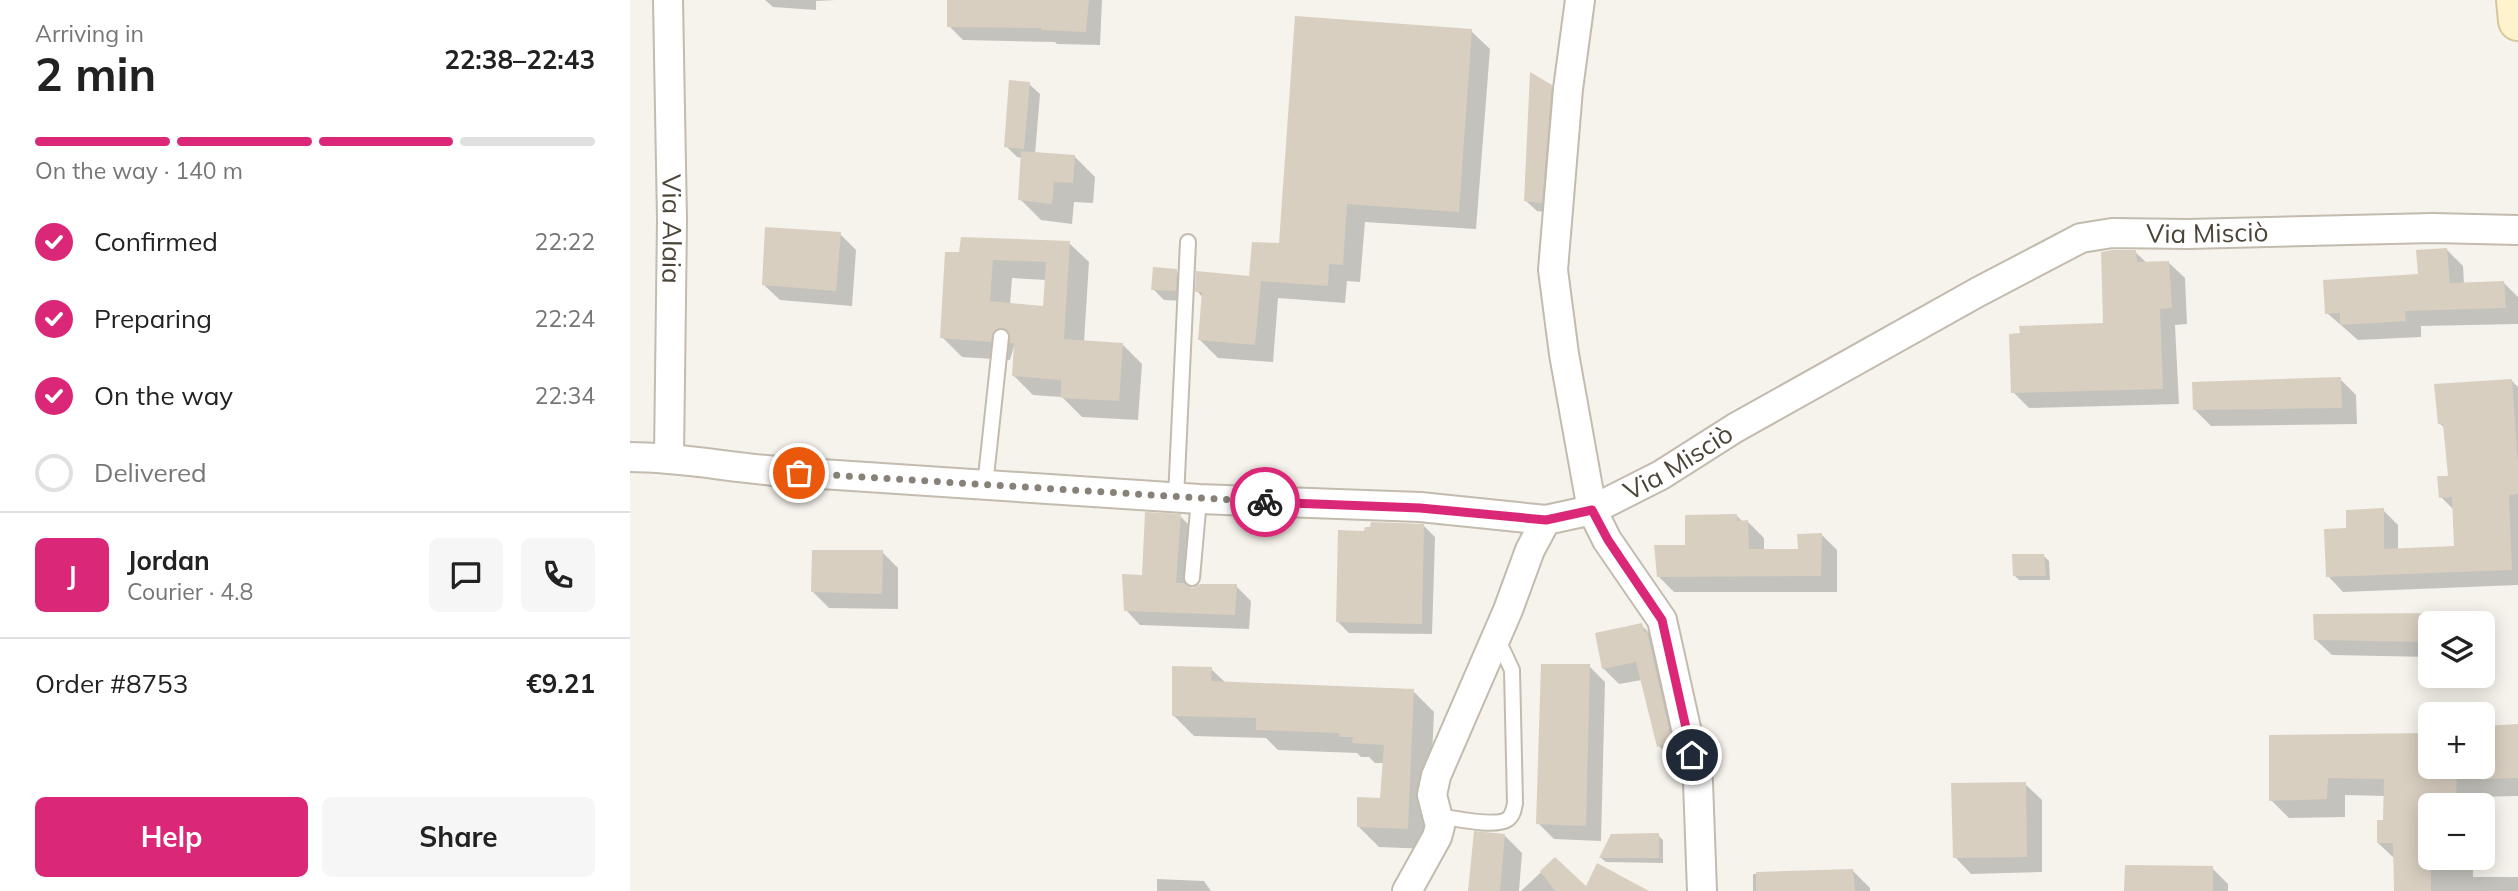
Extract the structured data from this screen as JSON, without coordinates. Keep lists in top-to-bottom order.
{
  "streets": {
    "street": ["Via Alaia", "Via Misciò"]
  },
  "crossings": [
    ["Via Alaia", "Via Misciò"]
  ],
  "page": {
    "heading": ["2 min", "Arriving in", "22:38–22:43"],
    "panel": [
      "Jordan",
      "Courier · 4.8",
      "Order #8753",
      "€9.21"
    ],
    "bar": "On the way · 140 m",
    "list": [
      ["Confirmed", "22:22"],
      ["Preparing", "22:24"],
      ["On the way", "22:34"],
      "Delivered"
    ],
    "round": "J",
    "map_buttons": ["+", "−"],
    "buttons": ["Help", "Share"]
  }
}
